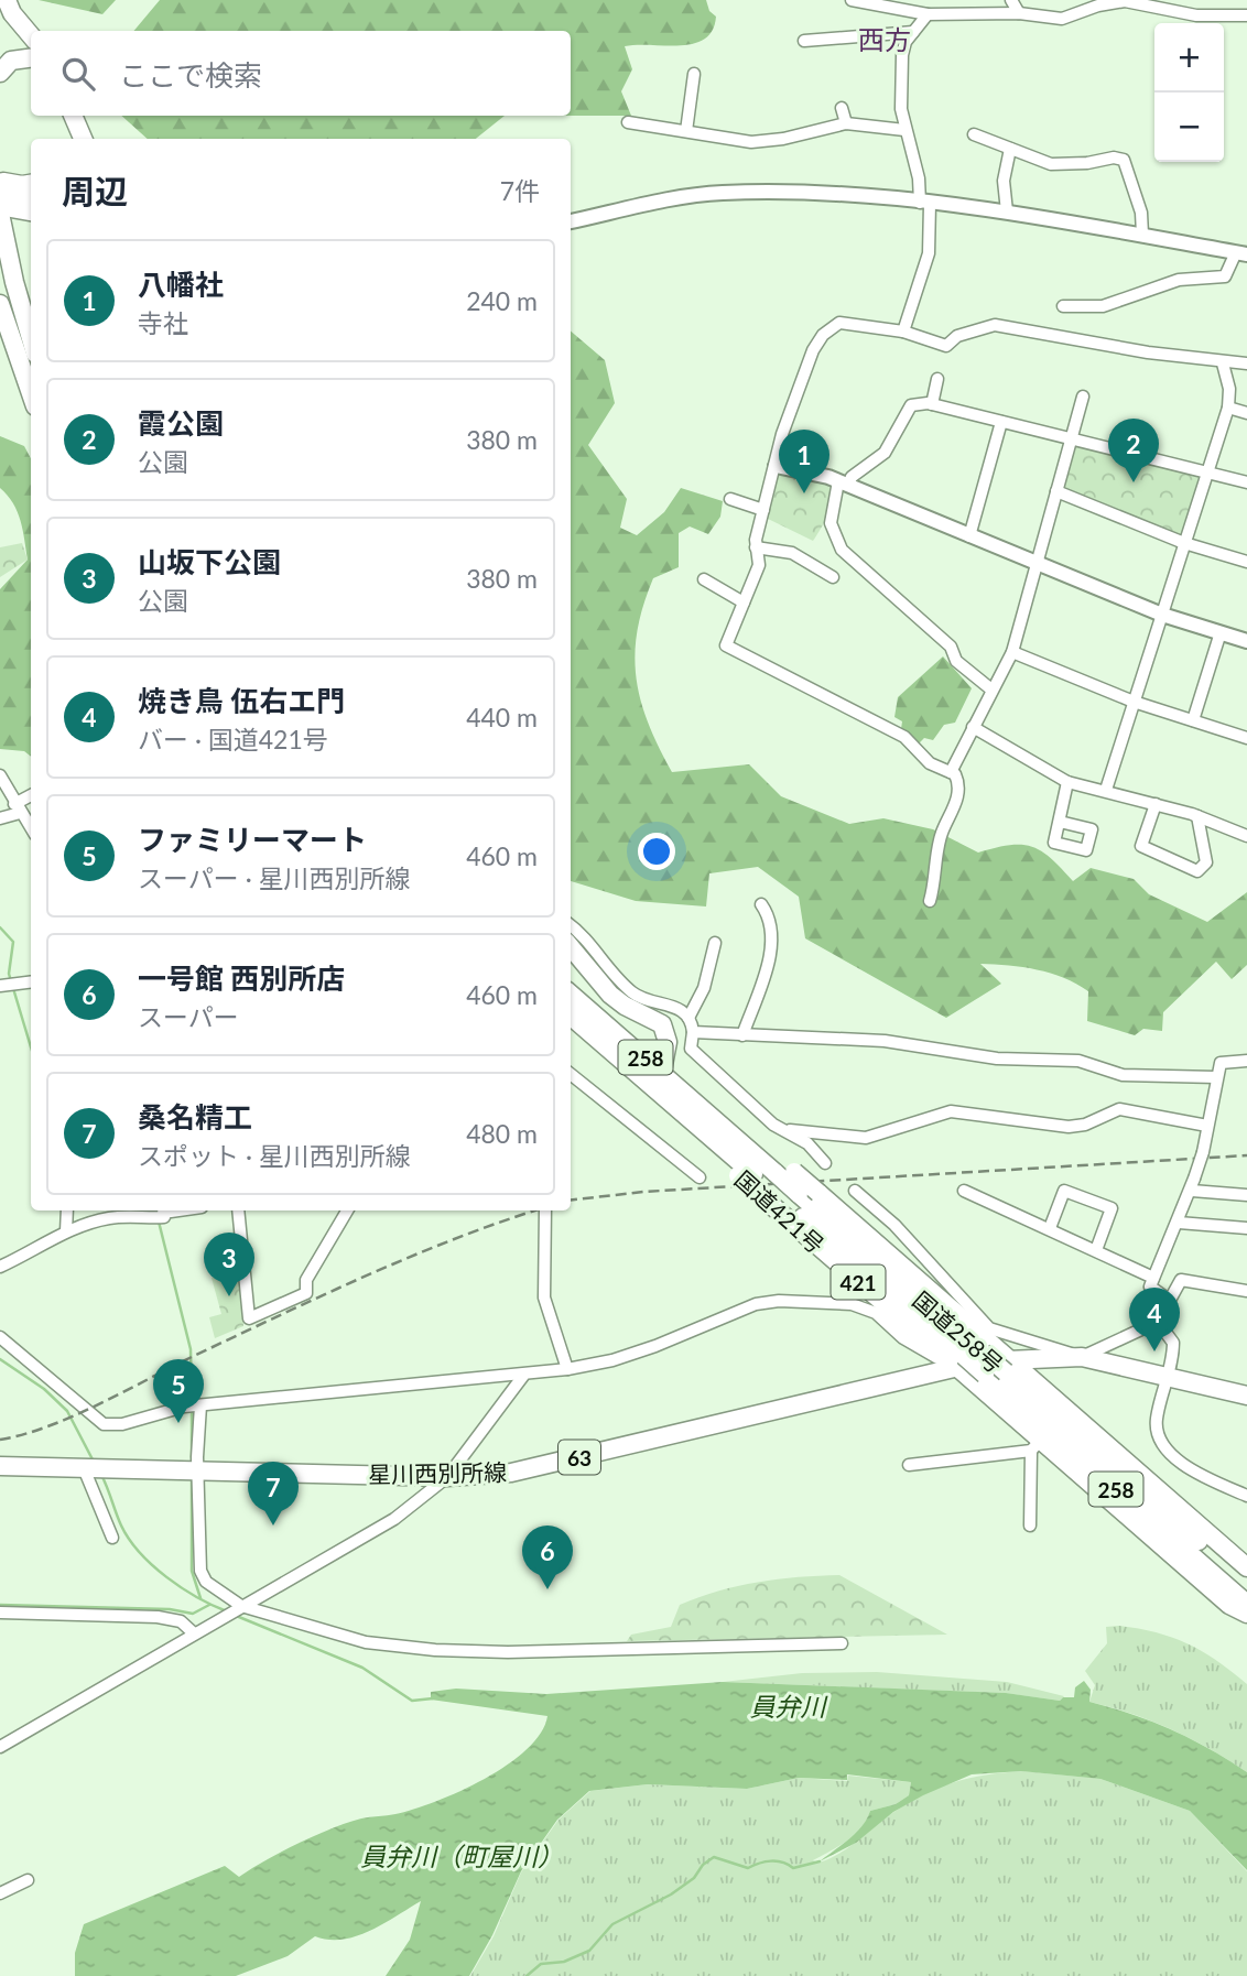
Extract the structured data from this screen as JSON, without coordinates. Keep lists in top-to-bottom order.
{
  "streets": {
    "main road": [
      "258",
      "国道421号",
      "421",
      "国道258号",
      "63",
      "星川西別所線"
    ]
  },
  "crossings": [
    ["国道421号", "国道258号"],
    ["国道258号", "星川西別所線"]
  ],
  "districts": ["西方"],
  "water": ["員弁川", "員弁川（町屋川）"],
  "page": {
    "map_buttons": ["+", "−"],
    "search": "ここで検索",
    "heading": ["周辺", "7件"],
    "list": [
      {
        "mark": "1",
        "name": "八幡社",
        "note": "寺社",
        "value": "240 m"
      },
      {
        "mark": "2",
        "name": "霞公園",
        "note": "公園",
        "value": "380 m"
      },
      {
        "mark": "3",
        "name": "山坂下公園",
        "note": "公園",
        "value": "380 m"
      },
      {
        "mark": "4",
        "name": "焼き鳥 伍右エ門",
        "note": "バー · 国道421号",
        "value": "440 m"
      },
      {
        "mark": "5",
        "name": "ファミリーマート",
        "note": "スーパー · 星川西別所線",
        "value": "460 m"
      },
      {
        "mark": "6",
        "name": "一号館 西別所店",
        "note": "スーパー",
        "value": "460 m"
      },
      {
        "mark": "7",
        "name": "桑名精工",
        "note": "スポット · 星川西別所線",
        "value": "480 m"
      }
    ],
    "pins": [
      "2",
      "1",
      "3",
      "4",
      "5",
      "7",
      "6"
    ]
  }
}
